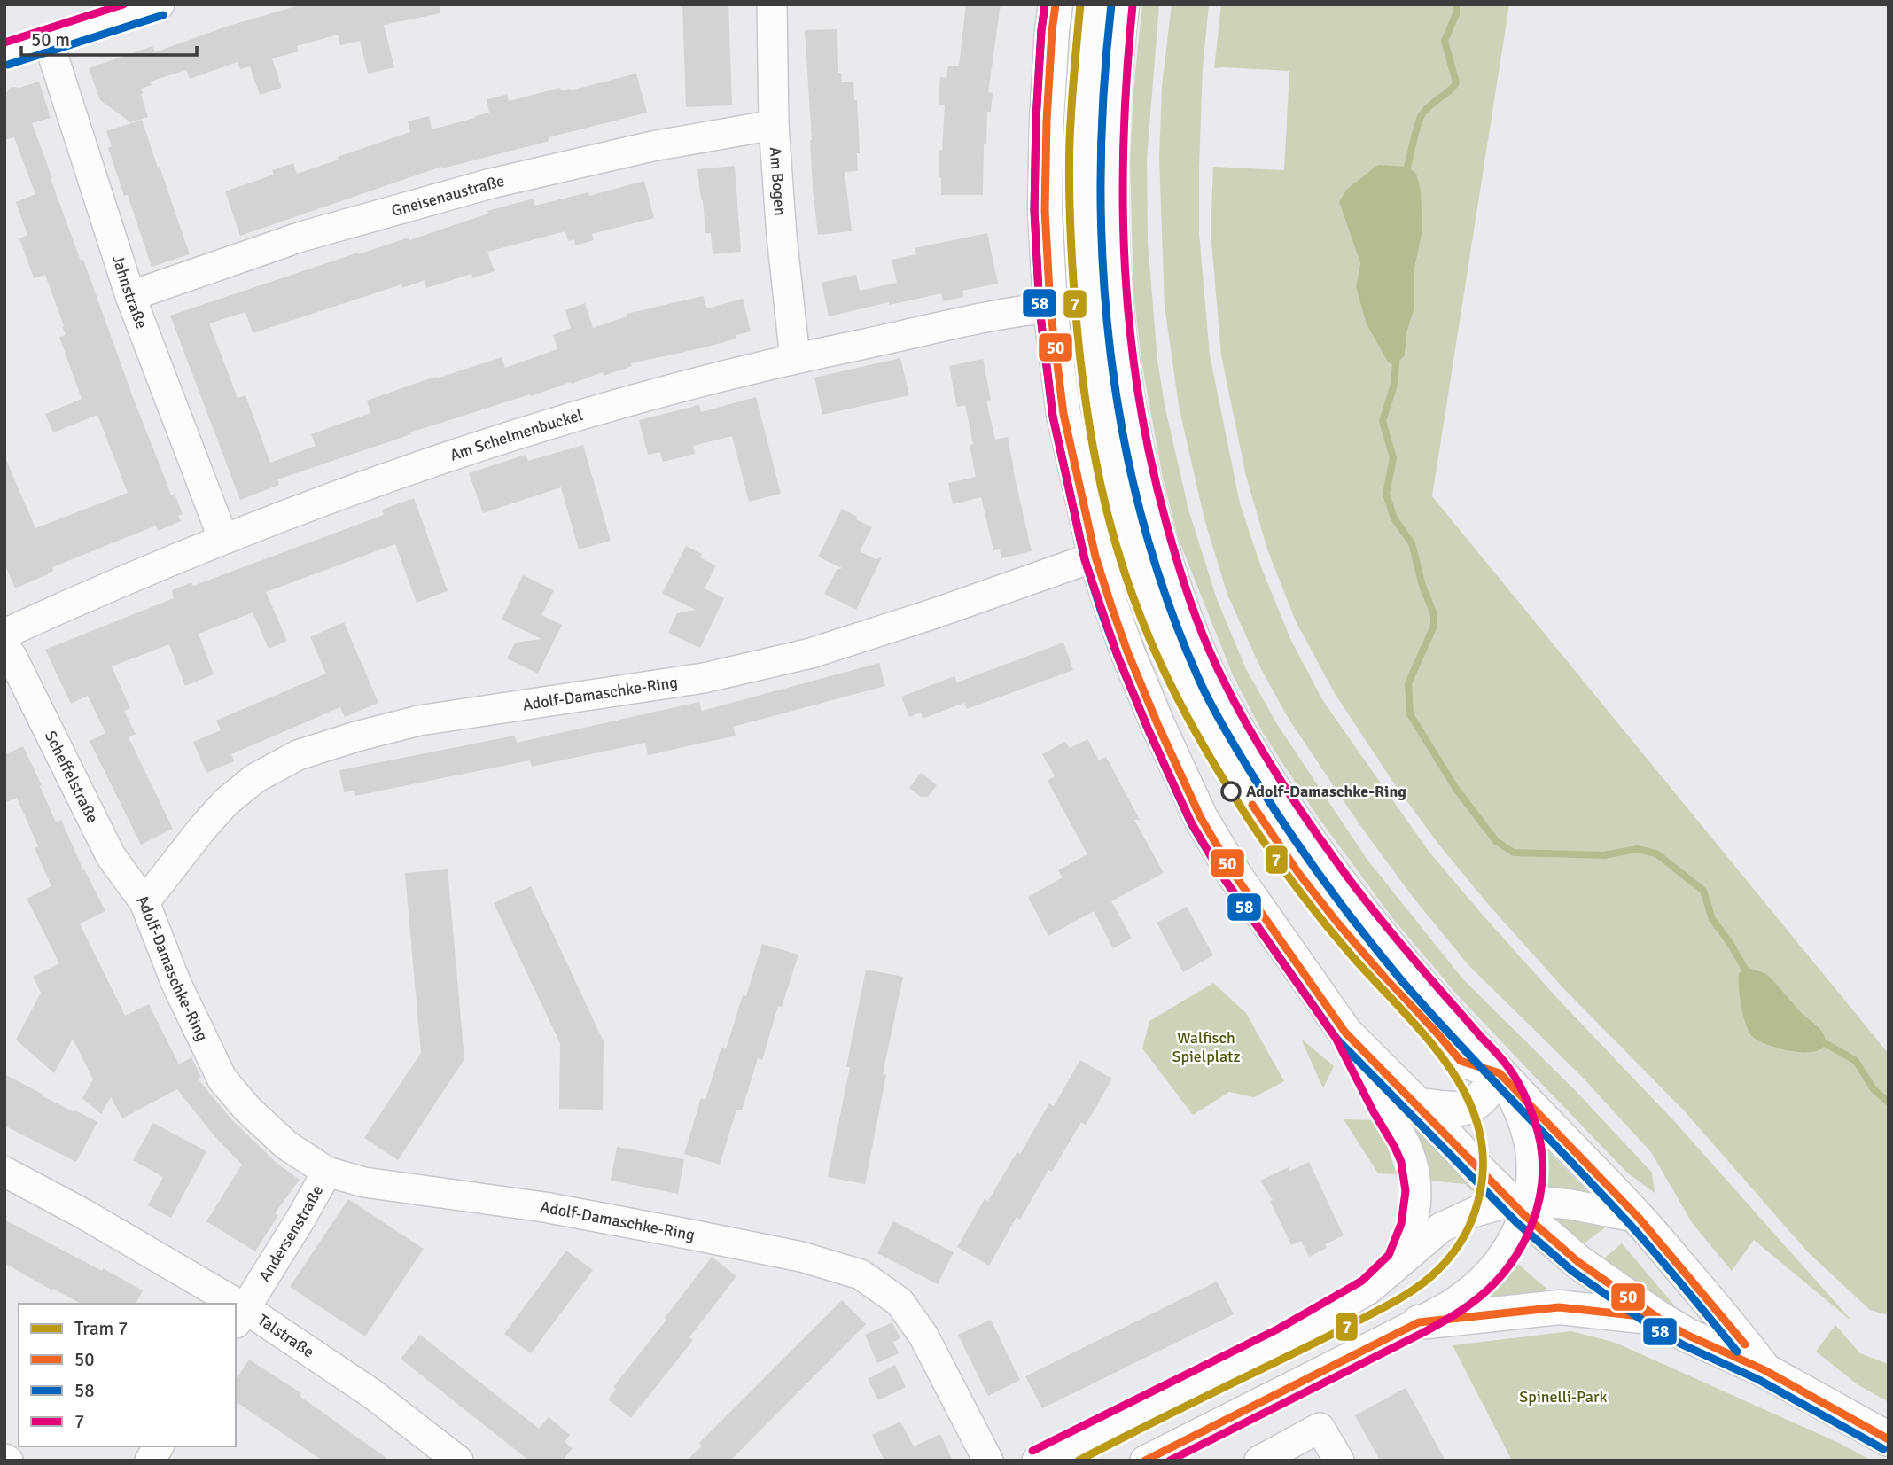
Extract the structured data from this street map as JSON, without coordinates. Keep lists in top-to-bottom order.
{
  "streets": {
    "street": [
      "Am Bogen",
      "Gneisenaustraße",
      "Jahnstraße",
      "Am Schelmenbuckel",
      "Adolf-Damaschke-Ring",
      "Scheffelstraße",
      "Andersenstraße",
      "Talstraße"
    ]
  },
  "crossings": [
    ["Am Bogen", "Gneisenaustraße"],
    ["Am Bogen", "Am Schelmenbuckel"],
    ["Gneisenaustraße", "Jahnstraße"],
    ["Jahnstraße", "Am Schelmenbuckel"],
    ["Adolf-Damaschke-Ring", "Scheffelstraße"],
    ["Adolf-Damaschke-Ring", "Andersenstraße"],
    ["Andersenstraße", "Talstraße"]
  ],
  "parks": ["Walfisch Spielplatz", "Spinelli-Park"],
  "places": ["Adolf-Damaschke-Ring"],
  "lines": [
    "tram line 7",
    "transit line 50",
    "transit line 58",
    "transit line 7"
  ],
  "legend": [
    "Tram 7",
    "50",
    "58",
    "7"
  ],
  "scale_bar": "50 m"
}
